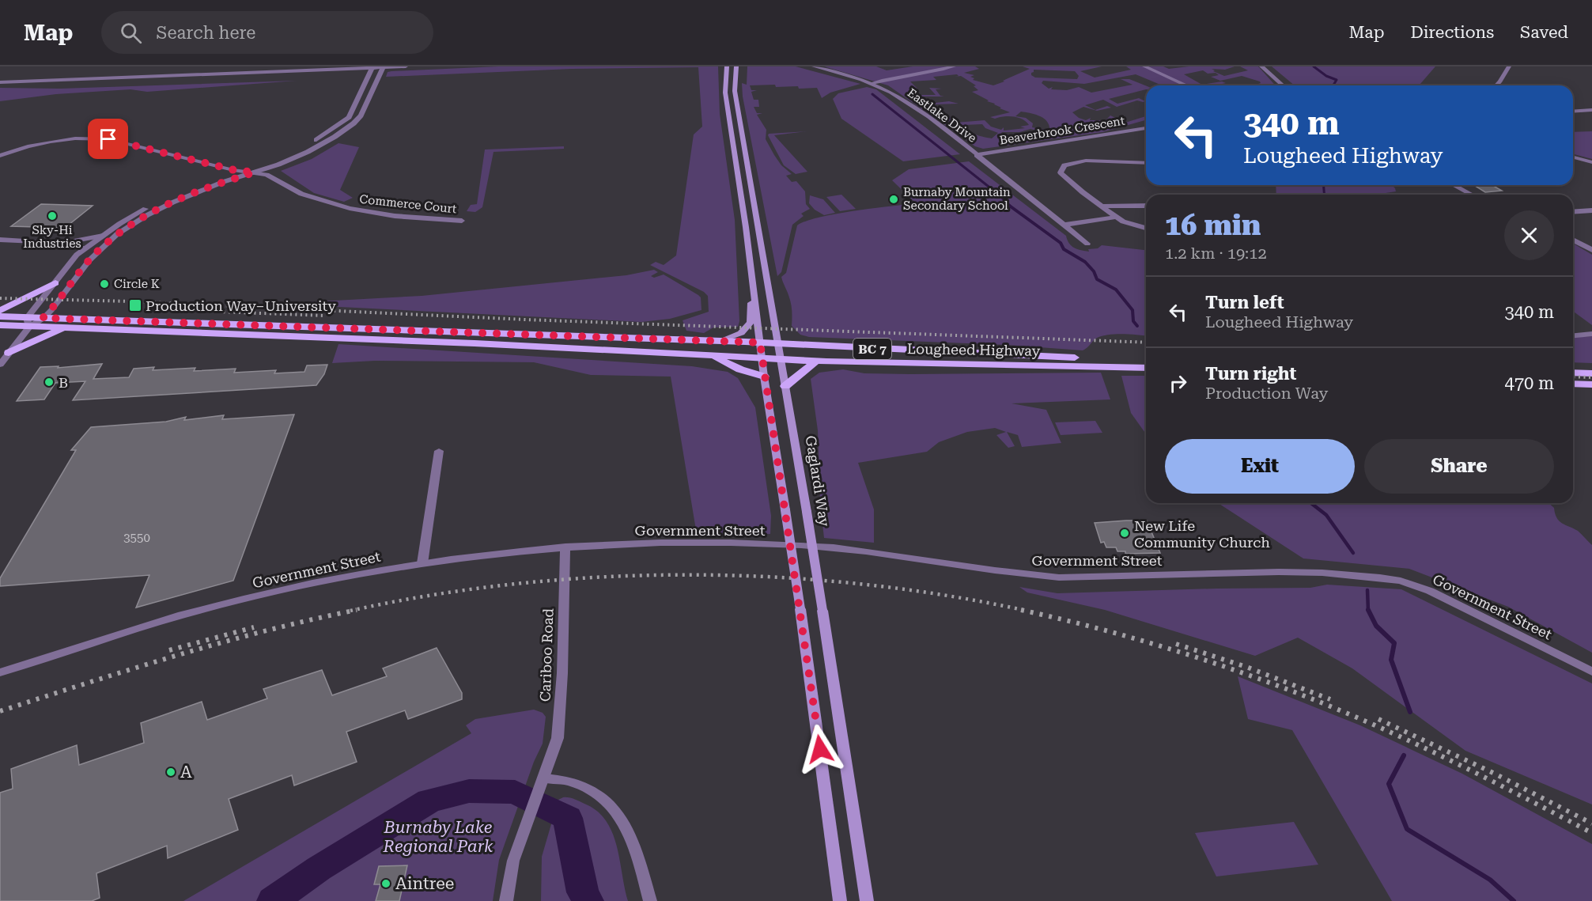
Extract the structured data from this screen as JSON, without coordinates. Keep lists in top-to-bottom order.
{
  "streets": {
    "main road": ["BC 7", "Lougheed Highway", "Gaglardi Way"],
    "street": [
      "Eastlake Drive",
      "Beaverbrook Crescent",
      "Commerce Court",
      "Government Street",
      "Cariboo Road"
    ]
  },
  "crossings": [
    ["Eastlake Drive", "Beaverbrook Crescent"],
    ["Lougheed Highway", "Gaglardi Way"],
    ["Government Street", "Cariboo Road"]
  ],
  "parks": ["Burnaby Lake Regional Park"],
  "places": {
    "other": [
      "Burnaby Mountain Secondary School",
      "Sky-Hi Industries",
      "Circle K",
      "B",
      "New Life Community Church",
      "A",
      "Aintree"
    ],
    "transit": ["Production Way–University"]
  },
  "house_numbers": ["3550"],
  "page": {
    "header": "Map",
    "search": "Search here",
    "nav": ["Map", "Directions", "Saved"],
    "turn": ["340 m", "Lougheed Highway"],
    "heading": ["16 min", "1.2 km · 19:12"],
    "list": [
      {
        "name": "Turn left",
        "note": "Lougheed Highway",
        "value": "340 m"
      },
      {
        "name": "Turn right",
        "note": "Production Way",
        "value": "470 m"
      }
    ],
    "buttons": ["Exit", "Share"]
  }
}
